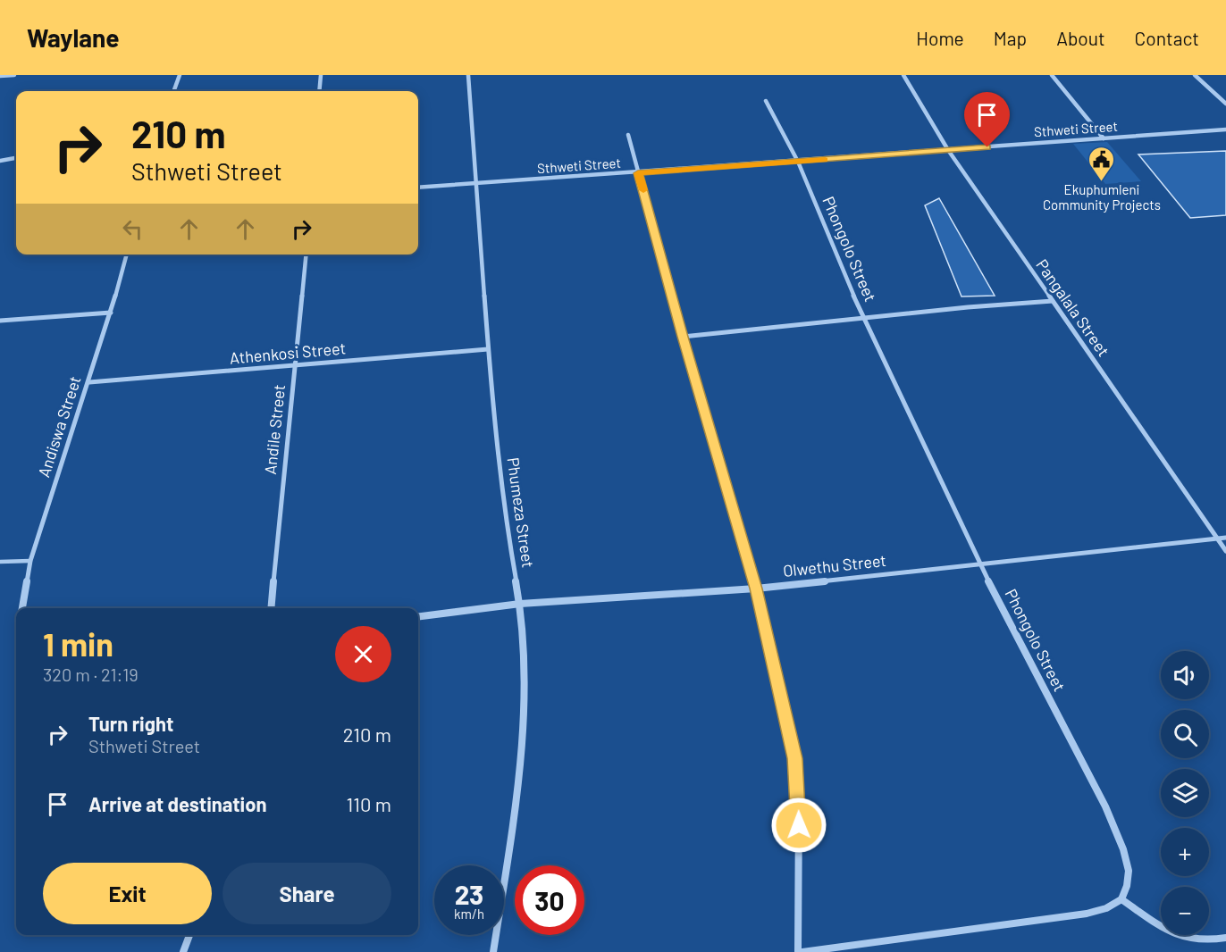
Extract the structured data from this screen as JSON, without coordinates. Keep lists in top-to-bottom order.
{
  "streets": {
    "street": [
      "Sthweti Street",
      "Phongolo Street",
      "Pangalala Street",
      "Athenkosi Street",
      "Andiswa Street",
      "Andile Street",
      "Phumeza Street",
      "Olwethu Street"
    ]
  },
  "crossings": [
    ["Sthweti Street", "Phongolo Street"],
    ["Sthweti Street", "Pangalala Street"],
    ["Sthweti Street", "Phumeza Street"],
    ["Phongolo Street", "Olwethu Street"],
    ["Pangalala Street", "Olwethu Street"],
    ["Athenkosi Street", "Andiswa Street"],
    ["Athenkosi Street", "Andile Street"],
    ["Athenkosi Street", "Phumeza Street"],
    ["Phumeza Street", "Olwethu Street"]
  ],
  "places": {
    "public building": ["Ekuphumleni Community Projects"]
  },
  "page": {
    "header": "Waylane",
    "nav": [
      "Home",
      "Map",
      "About",
      "Contact"
    ],
    "turn": ["210 m", "Sthweti Street"],
    "heading": ["1 min", "320 m · 21:19"],
    "map_buttons": ["+", "−"],
    "list": [
      {
        "name": "Turn right",
        "note": "Sthweti Street",
        "value": "210 m"
      },
      {
        "name": "Arrive at destination",
        "value": "110 m"
      }
    ],
    "buttons": ["Exit", "Share"],
    "speed": "23 km/h",
    "limit": "30"
  }
}
